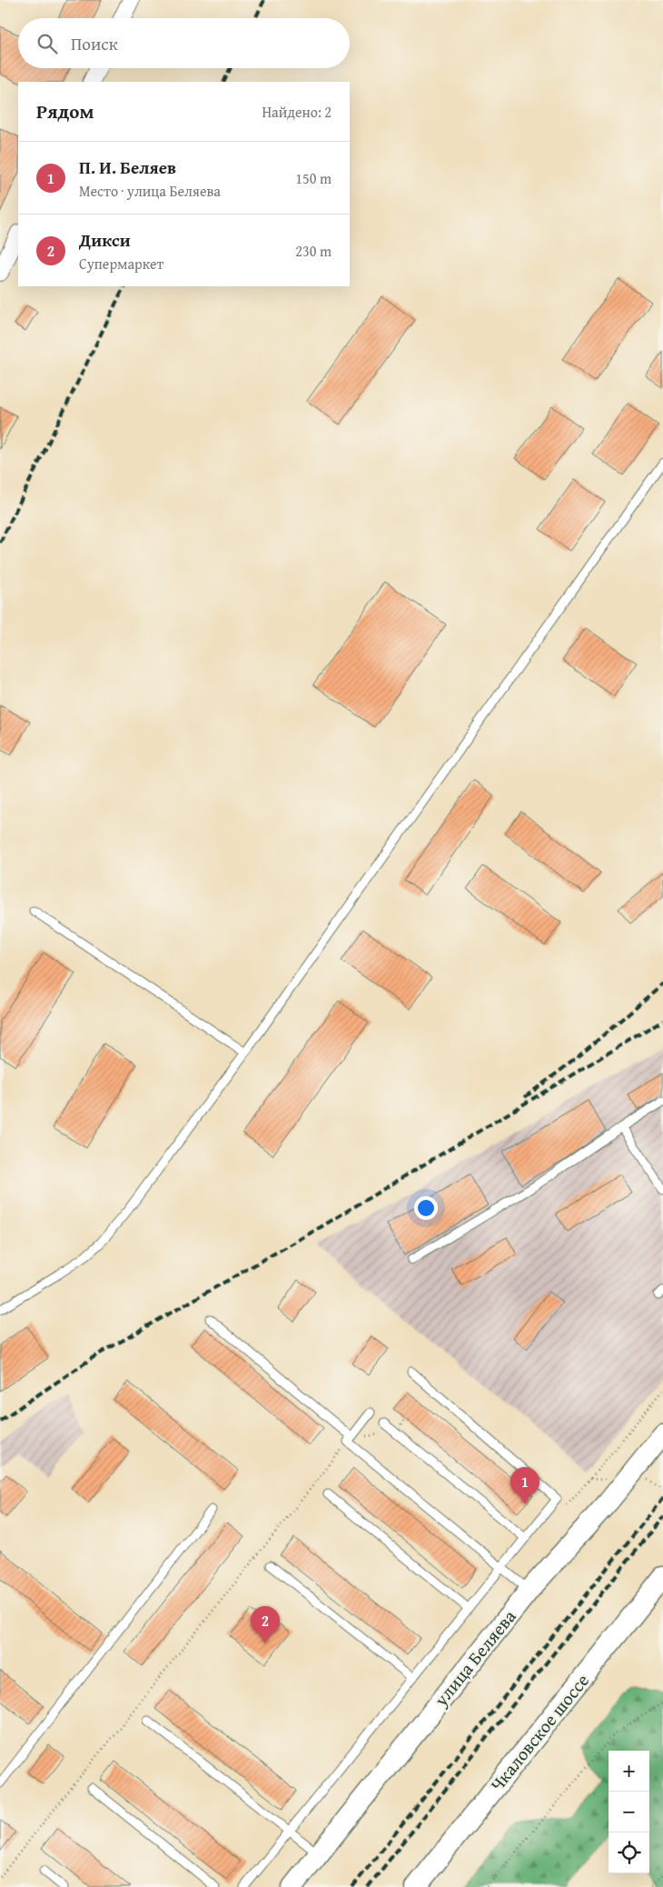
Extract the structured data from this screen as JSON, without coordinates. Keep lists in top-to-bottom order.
{
  "streets": {
    "street": ["улица Беляева", "Чкаловское шоссе"]
  },
  "page": {
    "search": "Поиск",
    "heading": ["Рядом", "Найдено: 2"],
    "list": [
      {
        "mark": "1",
        "name": "П. И. Беляев",
        "note": "Место · улица Беляева",
        "value": "150 m"
      },
      {
        "mark": "2",
        "name": "Дикси",
        "note": "Супермаркет",
        "value": "230 m"
      }
    ],
    "pins": ["1", "2"],
    "map_buttons": ["+", "−"]
  }
}
